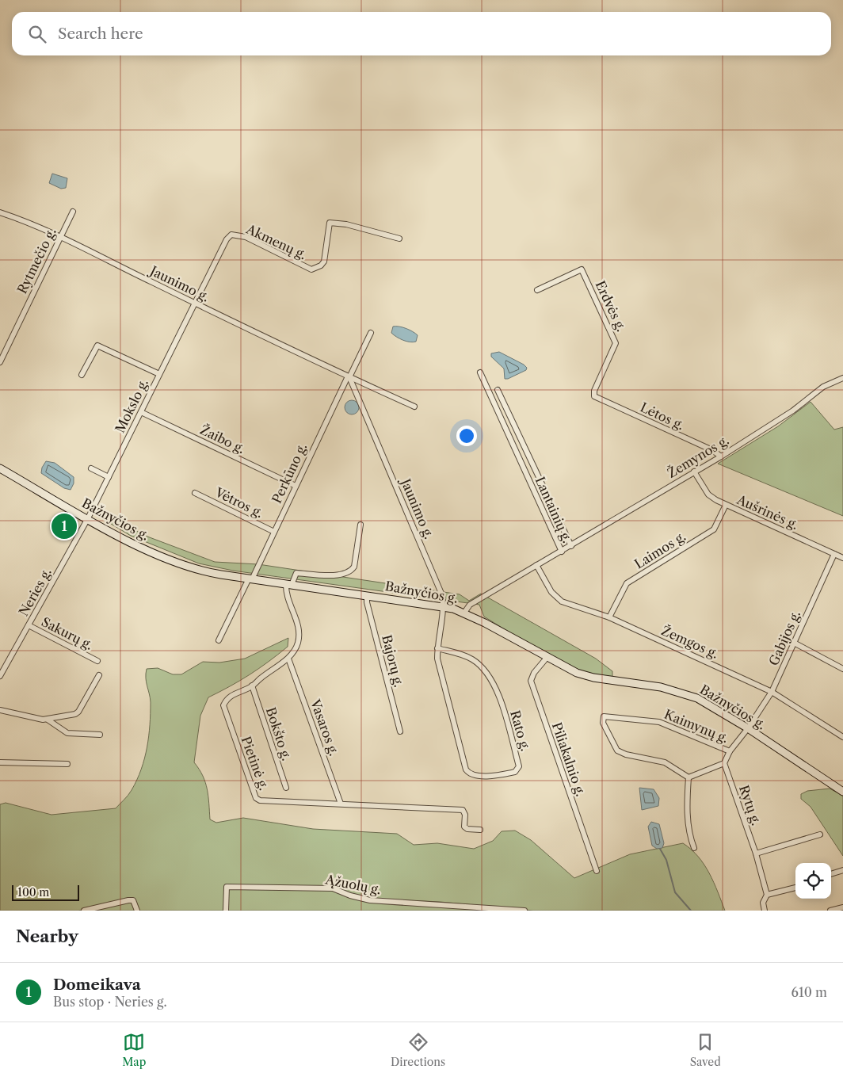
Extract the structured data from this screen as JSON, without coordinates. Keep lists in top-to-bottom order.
{
  "streets": {
    "main road": ["Bažnyčios g."],
    "street": [
      "Akmenų g.",
      "Rytmečio g.",
      "Jaunimo g.",
      "Erdvės g.",
      "Mokslo g.",
      "Lėtos g.",
      "Žaibo g.",
      "Žemynos g.",
      "Perkūno g.",
      "Vėtros g.",
      "Lantainių g.",
      "Aušrinės g.",
      "Laimos g.",
      "Neries g.",
      "Sakurų g.",
      "Gabijos g.",
      "Žemgos g.",
      "Bajorų g.",
      "Kaimynų g.",
      "Vasaros g.",
      "Rato g.",
      "Bokšto g.",
      "Piliakalnio g.",
      "Pietinė g.",
      "Rytų g.",
      "Ąžuolų g."
    ]
  },
  "crossings": [
    ["Akmenų g.", "Jaunimo g."],
    ["Akmenų g.", "Mokslo g."],
    ["Rytmečio g.", "Jaunimo g."],
    ["Jaunimo g.", "Mokslo g."],
    ["Jaunimo g.", "Perkūno g."],
    ["Jaunimo g.", "Bažnyčios g."],
    ["Jaunimo g.", "Rato g."],
    ["Erdvės g.", "Lėtos g."],
    ["Mokslo g.", "Žaibo g."],
    ["Mokslo g.", "Bažnyčios g."],
    ["Mokslo g.", "Neries g."],
    ["Lėtos g.", "Žemynos g."],
    ["Žaibo g.", "Perkūno g."],
    ["Žemynos g.", "Lantainių g."],
    ["Žemynos g.", "Aušrinės g."],
    ["Perkūno g.", "Vėtros g."],
    ["Perkūno g.", "Bažnyčios g."],
    ["Lantainių g.", "Bažnyčios g."],
    ["Lantainių g.", "Žemgos g."],
    ["Aušrinės g.", "Laimos g."],
    ["Aušrinės g.", "Gabijos g."],
    ["Bažnyčios g.", "Neries g."],
    ["Bažnyčios g.", "Gabijos g."],
    ["Bažnyčios g.", "Bajorų g."],
    ["Bažnyčios g.", "Rato g."],
    ["Bažnyčios g.", "Piliakalnio g."],
    ["Bažnyčios g.", "Pietinė g."],
    ["Laimos g.", "Žemgos g."],
    ["Neries g.", "Sakurų g."],
    ["Gabijos g.", "Žemgos g."],
    ["Vasaros g.", "Pietinė g."],
    ["Bokšto g.", "Pietinė g."]
  ],
  "scale_bar": "100 m",
  "page": {
    "search": "Search here",
    "pins": "1",
    "scale": "100 m",
    "heading": "Nearby",
    "list": [
      {
        "mark": "1",
        "name": "Domeikava",
        "note": "Bus stop · Neries g.",
        "value": "610 m"
      }
    ],
    "nav": ["Map", "Directions", "Saved"]
  }
}
